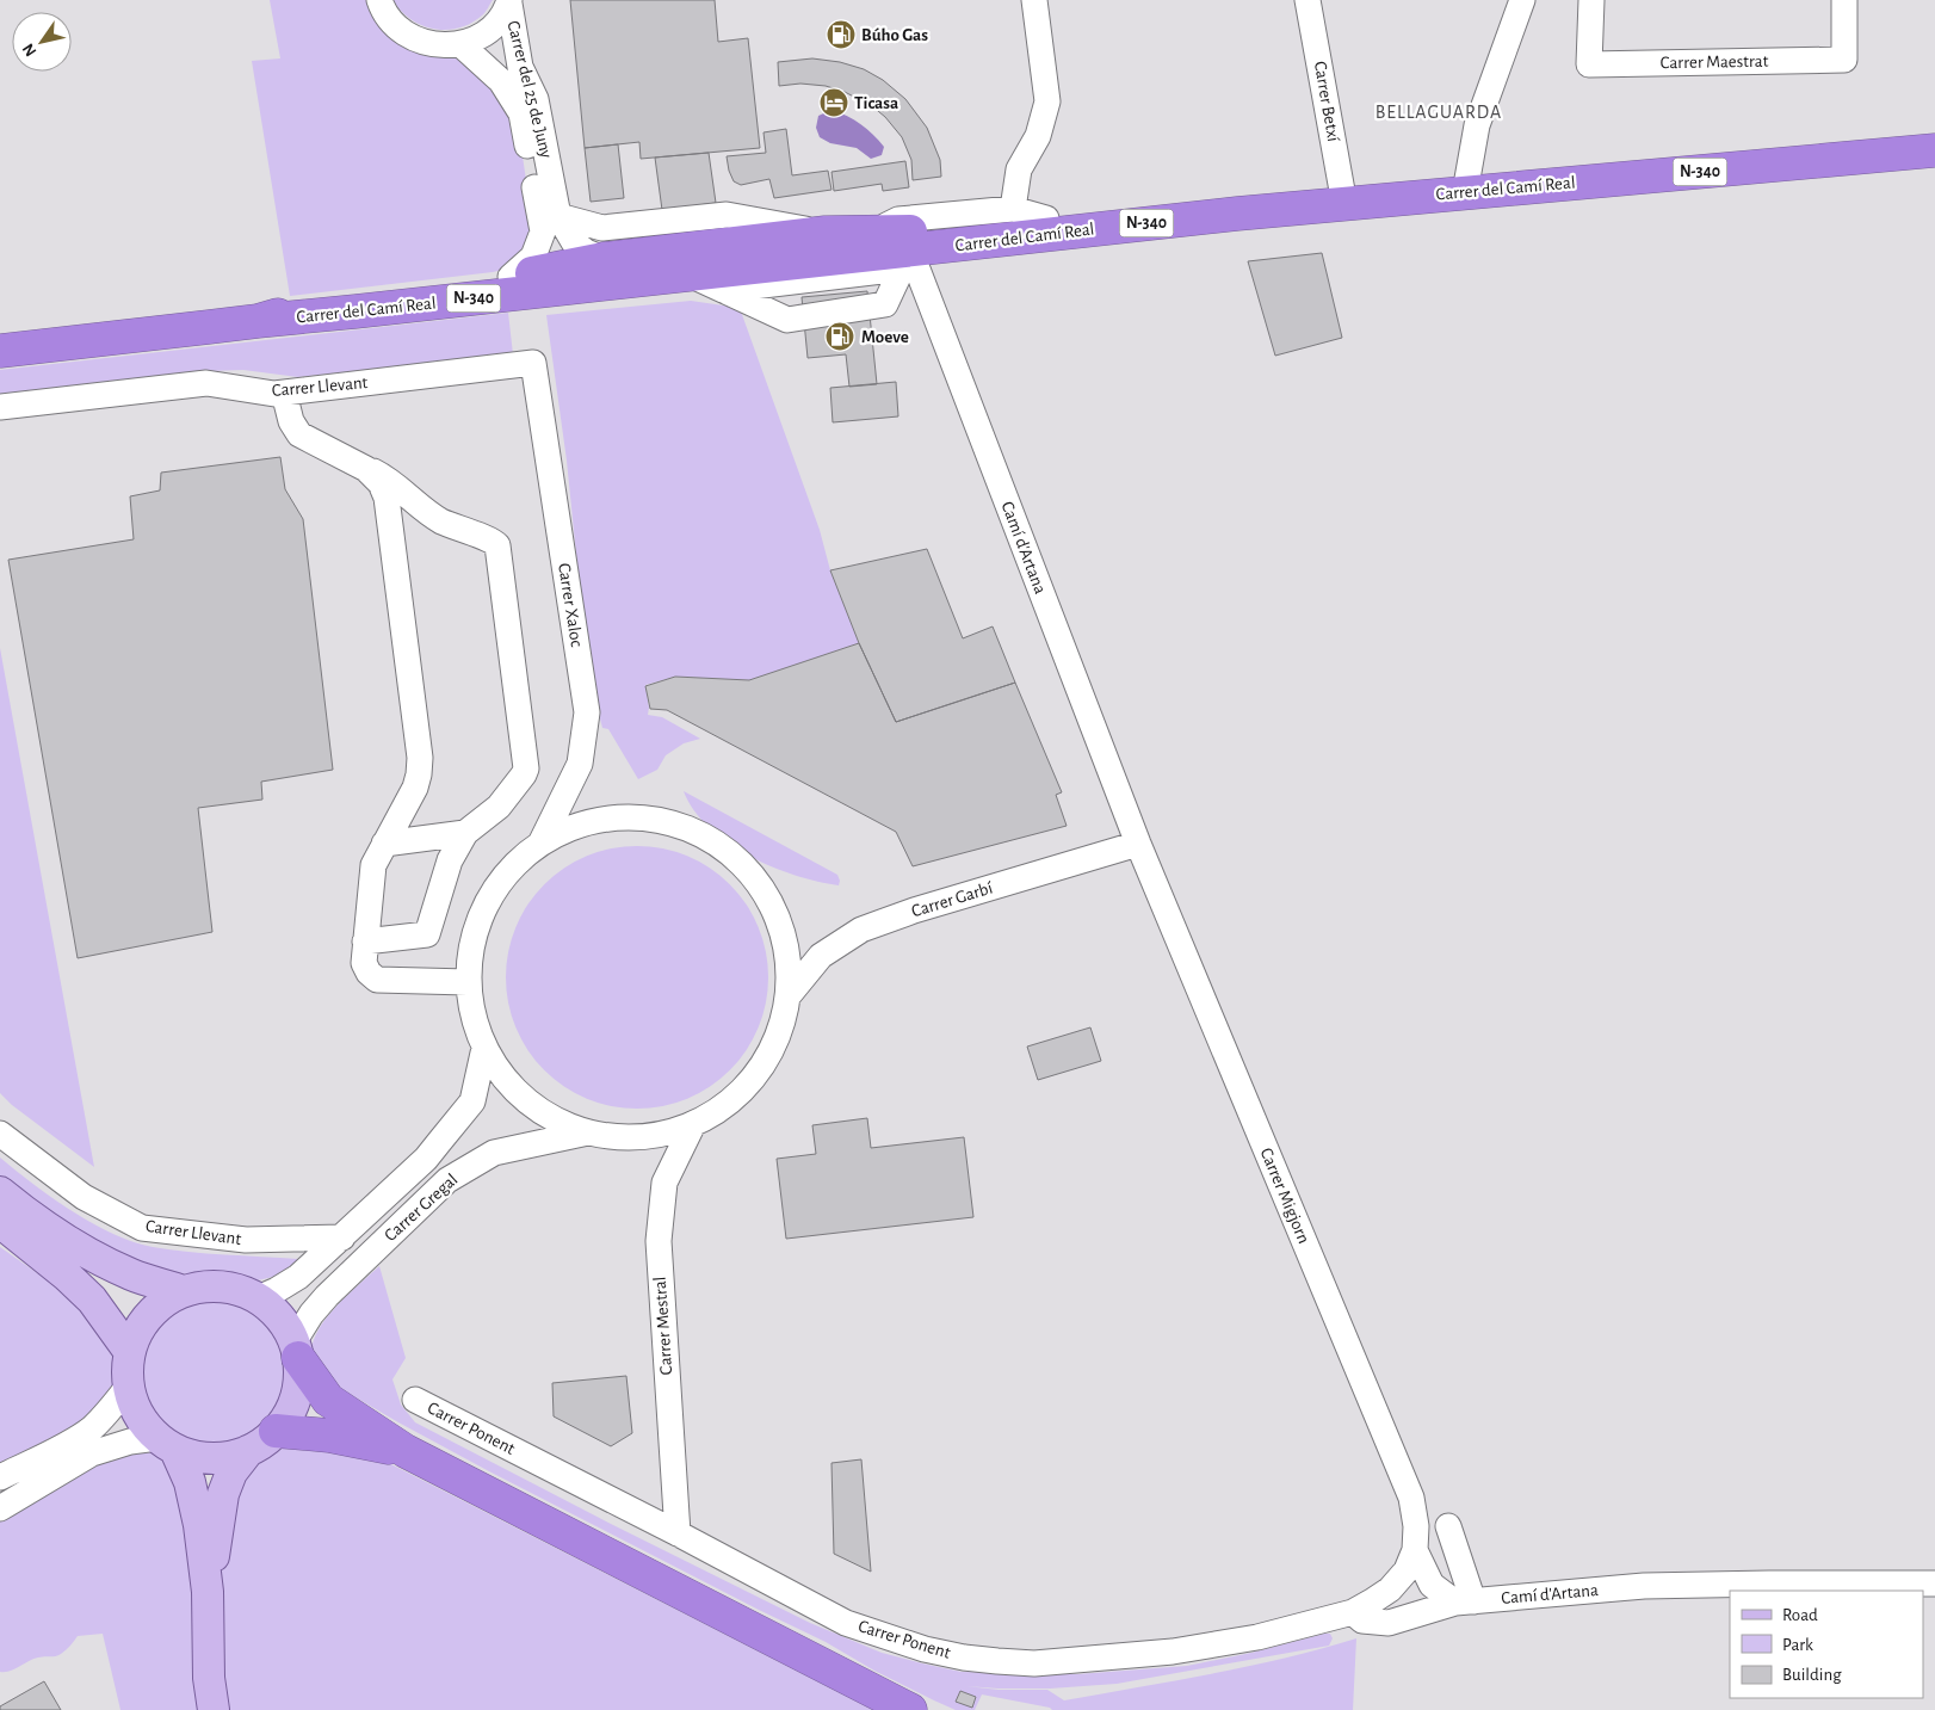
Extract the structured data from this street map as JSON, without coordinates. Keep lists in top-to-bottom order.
{
  "streets": {
    "highway": ["N-340", "Carrer del Camí Real"],
    "street": [
      "Carrer Maestrat",
      "Carrer del 25 de Juny",
      "Carrer Betxí",
      "Carrer Llevant",
      "Camí d'Artana",
      "Carrer Xaloc",
      "Carrer Garbí",
      "Carrer Migjorn",
      "Carrer Gregal",
      "Carrer Mestral",
      "Carrer Ponent"
    ]
  },
  "crossings": [
    ["Carrer Betxí", "Carrer del Camí Real"],
    ["N-340", "Carrer del Camí Real"],
    ["Carrer del Camí Real", "Camí d'Artana"],
    ["Carrer Llevant", "Carrer Xaloc"],
    ["Carrer Llevant", "Carrer Gregal"],
    ["Camí d'Artana", "Carrer Garbí"],
    ["Camí d'Artana", "Carrer Migjorn"],
    ["Camí d'Artana", "Carrer Ponent"],
    ["Carrer Garbí", "Carrer Migjorn"],
    ["Carrer Migjorn", "Carrer Ponent"],
    ["Carrer Mestral", "Carrer Ponent"]
  ],
  "districts": ["BELLAGUARDA"],
  "places": {
    "fuel station": ["Búho Gas", "Moeve"],
    "hotel": ["Ticasa"]
  },
  "legend": ["Road", "Park", "Building"],
  "north": "bottom left"
}
